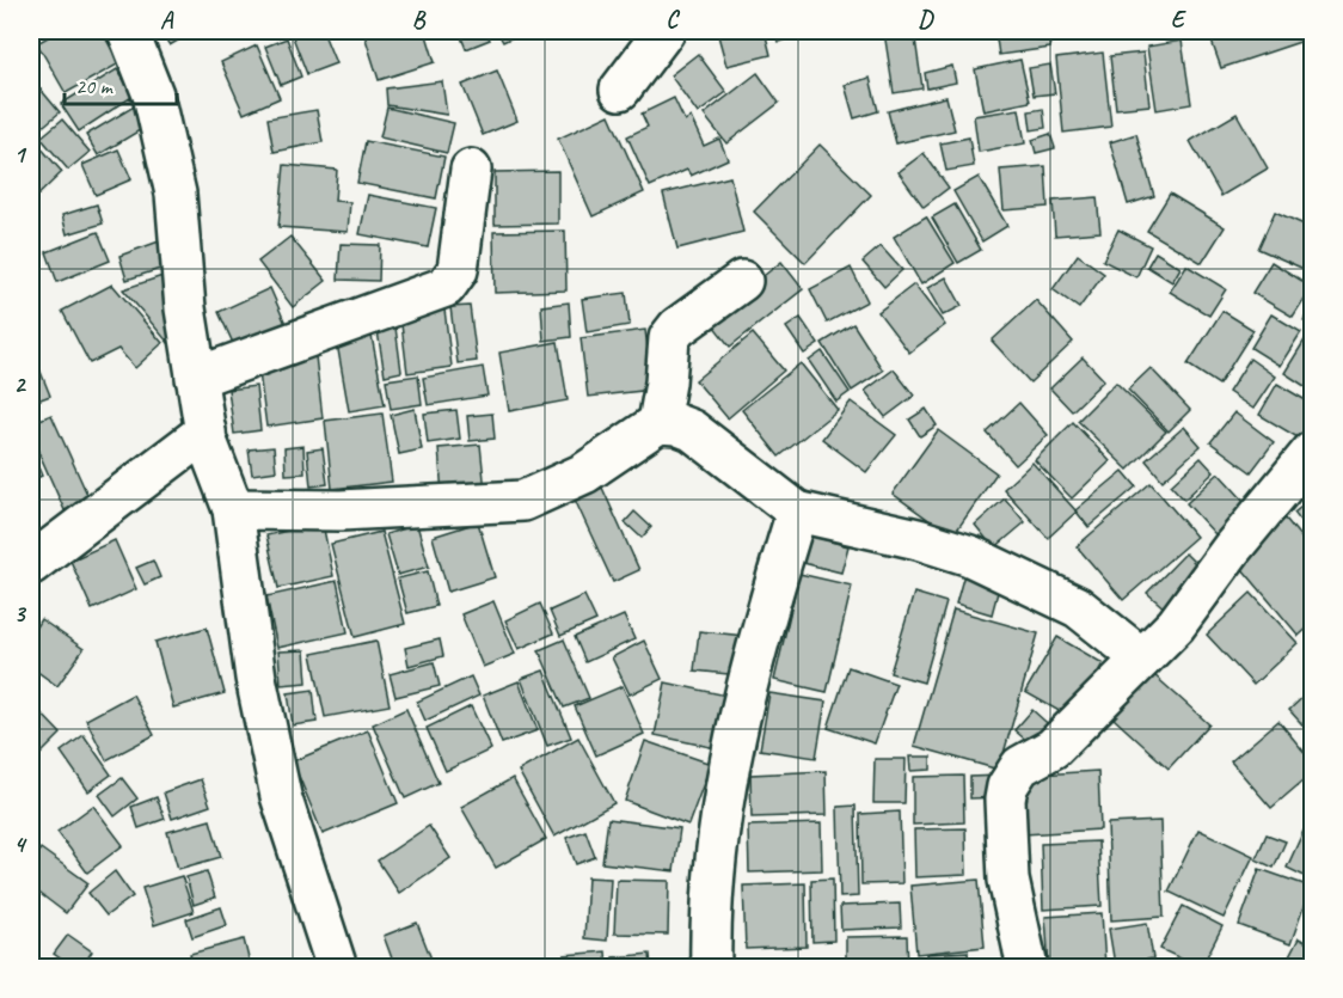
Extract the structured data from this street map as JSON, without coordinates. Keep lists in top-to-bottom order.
{
  "scale_bar": "20 m",
  "grid": {
    "columns": [
      "A",
      "B",
      "C",
      "D",
      "E"
    ],
    "rows": [
      "1",
      "2",
      "3",
      "4"
    ]
  }
}
